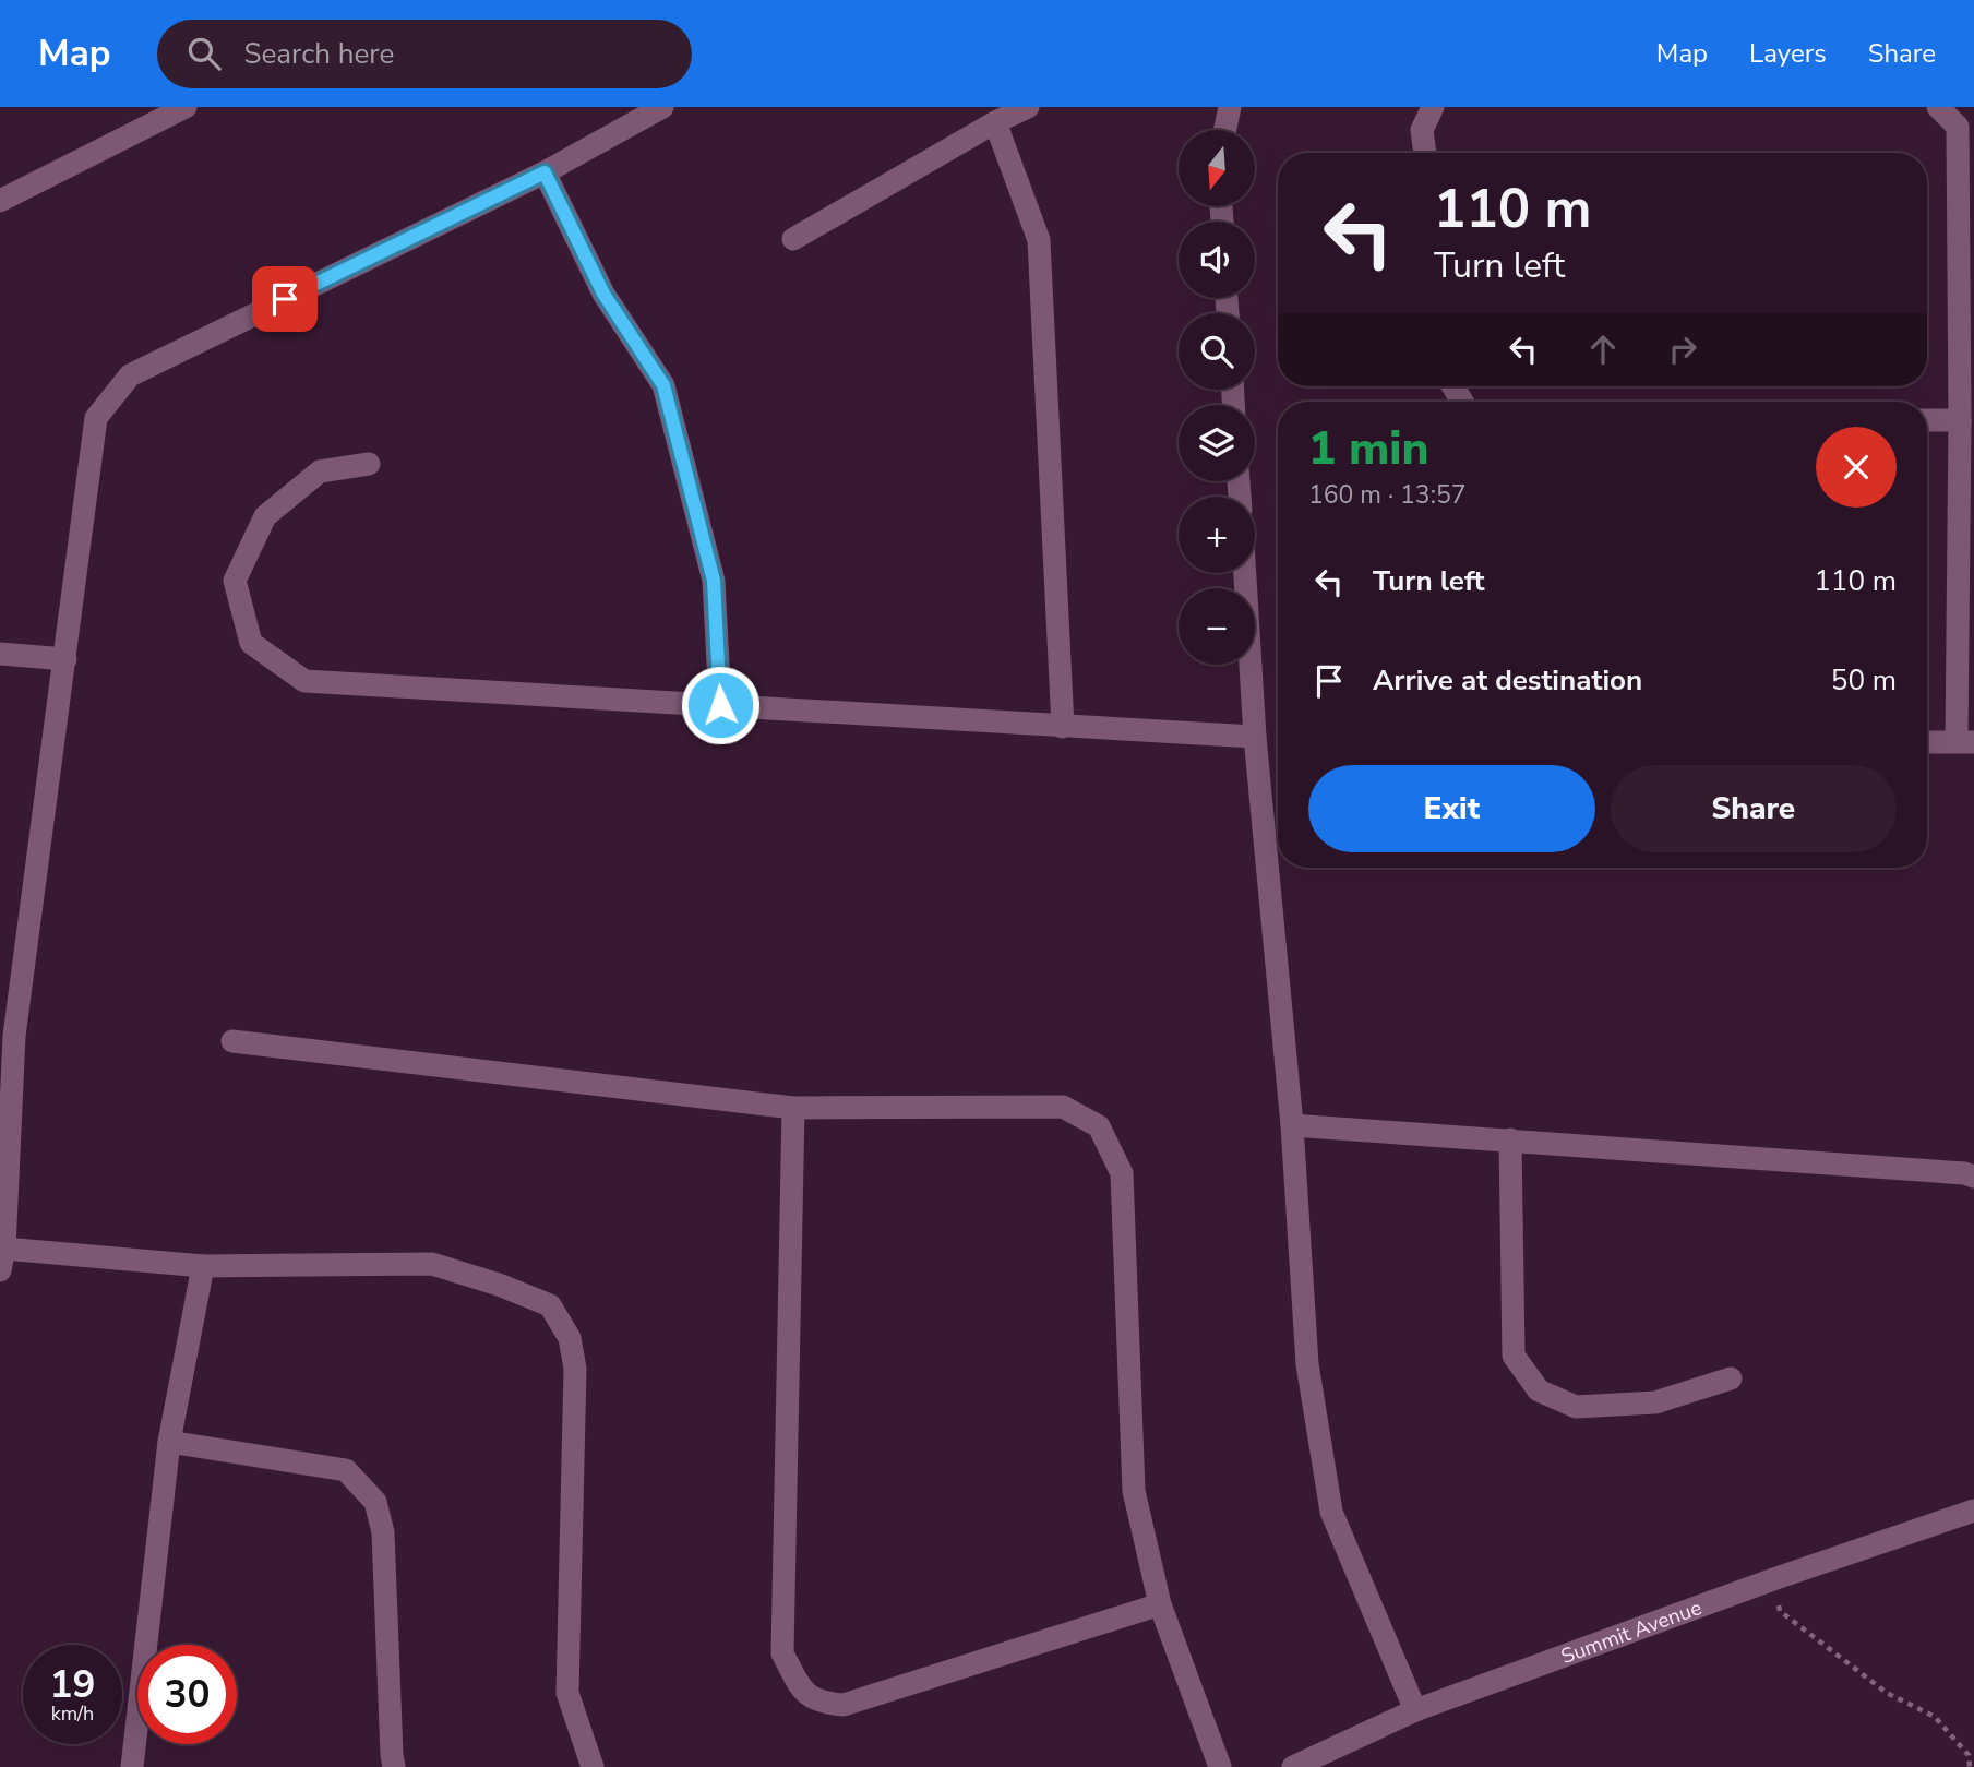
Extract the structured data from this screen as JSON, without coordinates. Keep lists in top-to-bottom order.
{
  "streets": {
    "street": ["Summit Avenue"]
  },
  "north": "bottom",
  "page": {
    "header": "Map",
    "search": "Search here",
    "nav": ["Map", "Layers", "Share"],
    "map_buttons": ["+", "−"],
    "turn": ["110 m", "Turn left"],
    "heading": ["1 min", "160 m · 13:57"],
    "list": [
      {
        "name": "Turn left",
        "value": "110 m"
      },
      {
        "name": "Arrive at destination",
        "value": "50 m"
      }
    ],
    "buttons": ["Exit", "Share"],
    "speed": "19 km/h",
    "limit": "30"
  }
}
